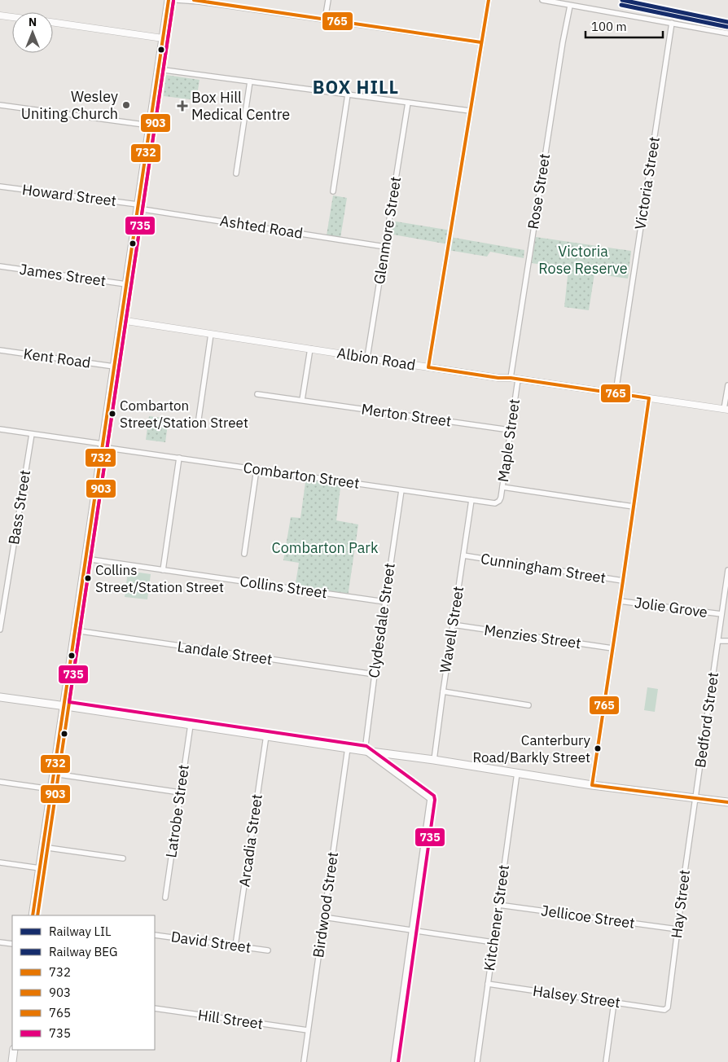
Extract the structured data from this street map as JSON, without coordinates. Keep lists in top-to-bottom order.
{
  "streets": {
    "street": [
      "Victoria Street",
      "Rose Street",
      "Howard Street",
      "Ashted Road",
      "Glenmore Street",
      "James Street",
      "Kent Road",
      "Albion Road",
      "Merton Street",
      "Maple Street",
      "Combarton Street",
      "Bass Street",
      "Cunningham Street",
      "Collins Street",
      "Jolie Grove",
      "Clydesdale Street",
      "Wavell Street",
      "Menzies Street",
      "Landale Street",
      "Bedford Street",
      "Latrobe Street",
      "Arcadia Street",
      "Hay Street",
      "Birdwood Street",
      "Jellicoe Street",
      "Kitchener Street",
      "David Street",
      "Halsey Street",
      "Hill Street"
    ]
  },
  "crossings": [
    ["Victoria Street", "Albion Road"],
    ["Rose Street", "Albion Road"],
    ["Howard Street", "Ashted Road"],
    ["Ashted Road", "Glenmore Street"],
    ["Glenmore Street", "Albion Road"],
    ["Albion Road", "Maple Street"],
    ["Merton Street", "Maple Street"],
    ["Maple Street", "Combarton Street"],
    ["Combarton Street", "Bass Street"],
    ["Combarton Street", "Clydesdale Street"],
    ["Combarton Street", "Wavell Street"],
    ["Cunningham Street", "Wavell Street"],
    ["Collins Street", "Clydesdale Street"],
    ["Jolie Grove", "Bedford Street"],
    ["Clydesdale Street", "Landale Street"],
    ["Wavell Street", "Menzies Street"],
    ["Bedford Street", "Hay Street"],
    ["Arcadia Street", "David Street"],
    ["Hay Street", "Jellicoe Street"],
    ["Hay Street", "Halsey Street"],
    ["Birdwood Street", "Hill Street"],
    ["Jellicoe Street", "Kitchener Street"],
    ["Kitchener Street", "Halsey Street"]
  ],
  "districts": ["BOX HILL"],
  "parks": ["Victoria Rose Reserve", "Combarton Park"],
  "places": {
    "other": [
      "Wesley Uniting Church",
      "Combarton Street/Station Street",
      "Collins Street/Station Street",
      "Canterbury Road/Barkly Street"
    ],
    "health": ["Box Hill Medical Centre"]
  },
  "lines": [
    "rail line LIL",
    "transit line 732",
    "transit line 765",
    "transit line 903",
    "transit line 735",
    "rail line BEG"
  ],
  "legend": [
    "Railway LIL",
    "Railway BEG",
    "732",
    "903",
    "765",
    "735"
  ],
  "scale_bar": "100 m",
  "north": "top"
}
